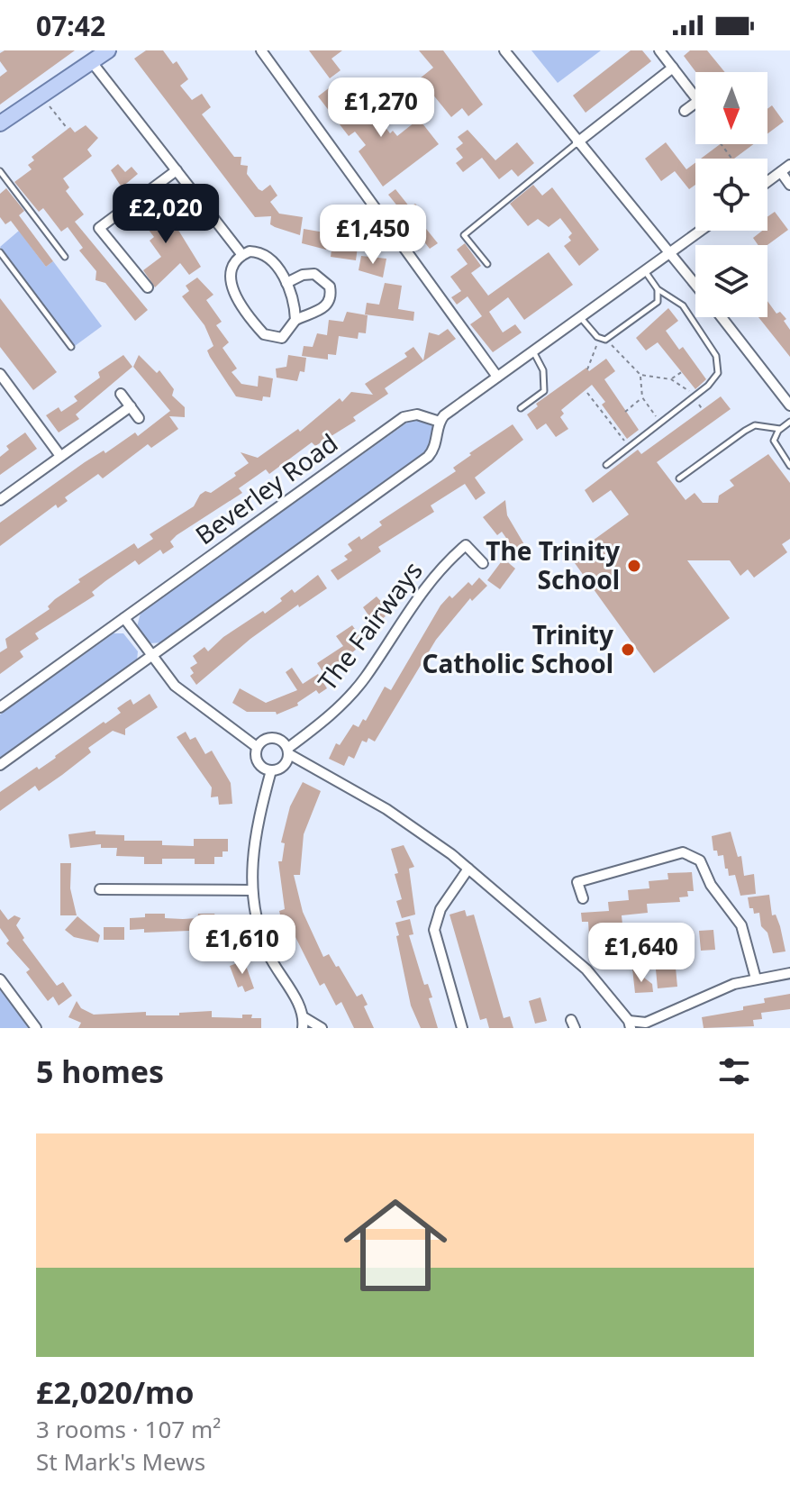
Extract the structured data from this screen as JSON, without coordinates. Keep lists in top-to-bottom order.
{
  "streets": {
    "street": ["Beverley Road", "The Fairways"]
  },
  "places": ["The Trinity School", "Trinity Catholic School"],
  "north": "bottom",
  "page": {
    "status": "07:42",
    "price": [
      "£1,270",
      "£2,020",
      "£1,450",
      "£1,610",
      "£1,640"
    ],
    "heading": "5 homes",
    "list": [
      {
        "name": "£2,020/mo",
        "note": "3 rooms · 107 m² · St Mark's Mews"
      }
    ]
  }
}
